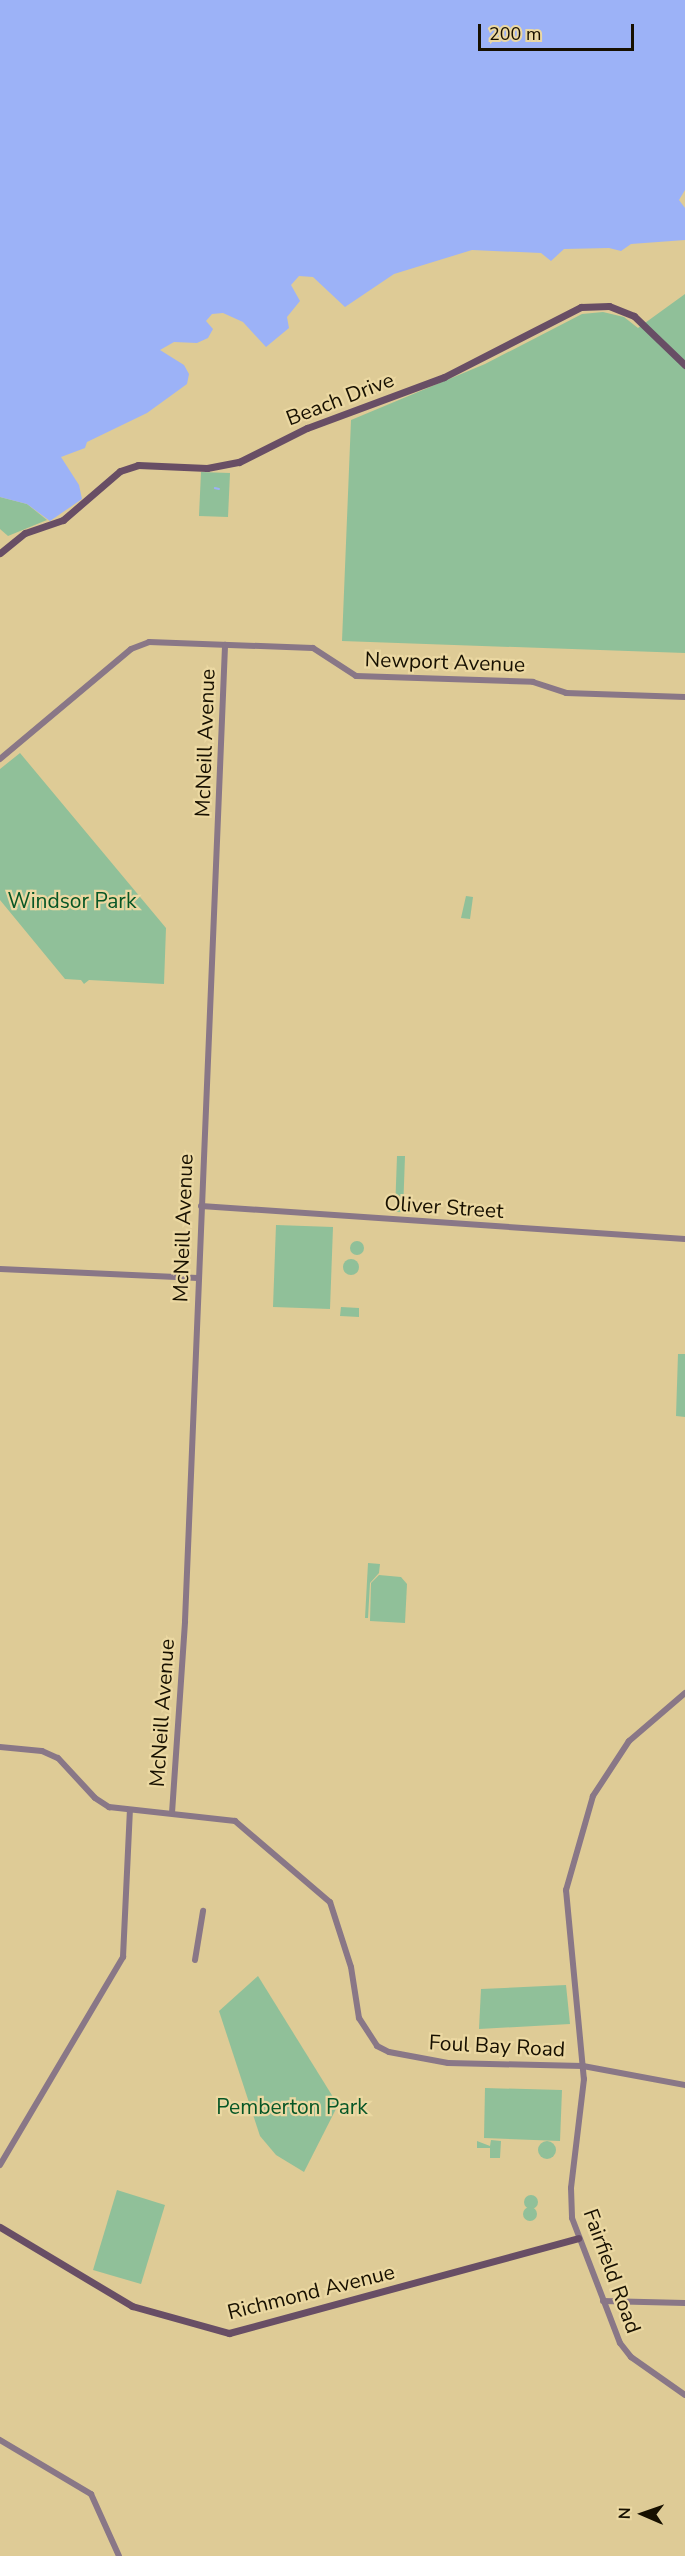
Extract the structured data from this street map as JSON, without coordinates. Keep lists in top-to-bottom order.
{
  "streets": {
    "main road": ["Beach Drive", "Richmond Avenue"],
    "street": [
      "Newport Avenue",
      "McNeill Avenue",
      "Oliver Street",
      "Foul Bay Road",
      "Fairfield Road"
    ]
  },
  "crossings": [
    ["Newport Avenue", "McNeill Avenue"],
    ["McNeill Avenue", "Oliver Street"],
    ["McNeill Avenue", "Foul Bay Road"],
    ["Foul Bay Road", "Fairfield Road"],
    ["Fairfield Road", "Richmond Avenue"]
  ],
  "parks": ["Windsor Park", "Pemberton Park"],
  "scale_bar": "200 m",
  "north": "left"
}
